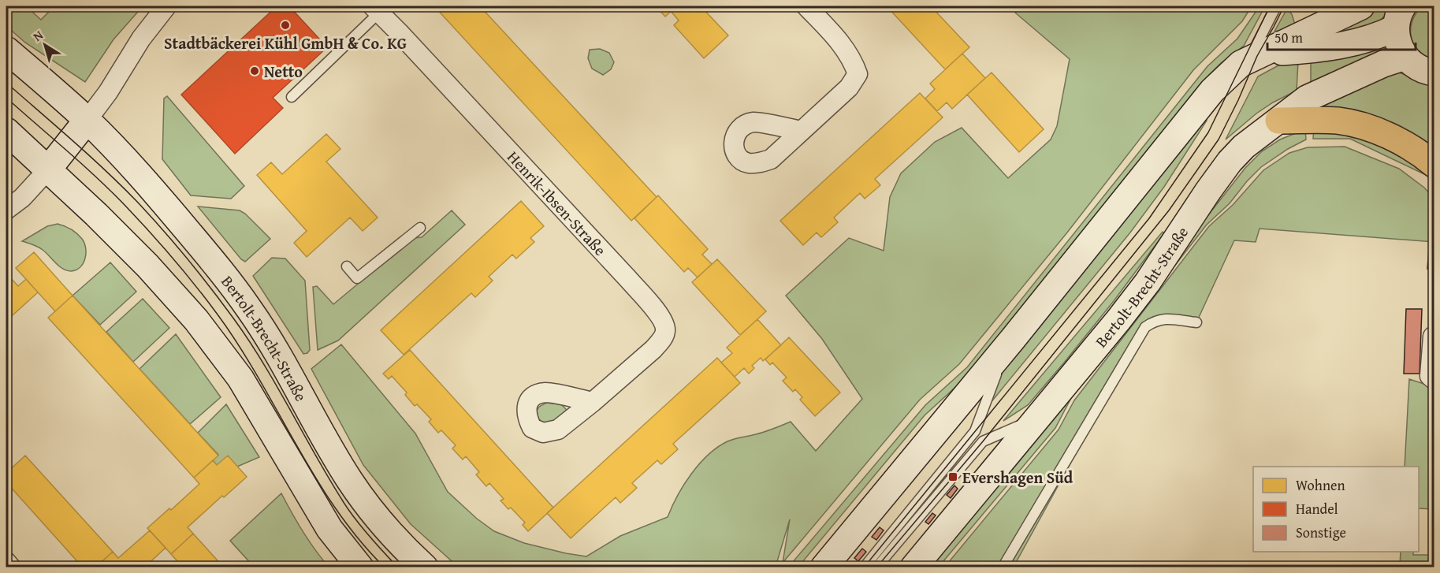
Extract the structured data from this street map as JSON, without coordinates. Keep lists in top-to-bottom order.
{
  "streets": {
    "main road": ["Bertolt-Brecht-Straße"],
    "street": ["Henrik-Ibsen-Straße"]
  },
  "places": {
    "other": ["Stadtbäckerei Kühl GmbH & Co. KG", "Netto"],
    "transit": ["Evershagen Süd"]
  },
  "legend": ["Wohnen", "Handel", "Sonstige"],
  "scale_bar": "50 m",
  "north": "top left"
}
